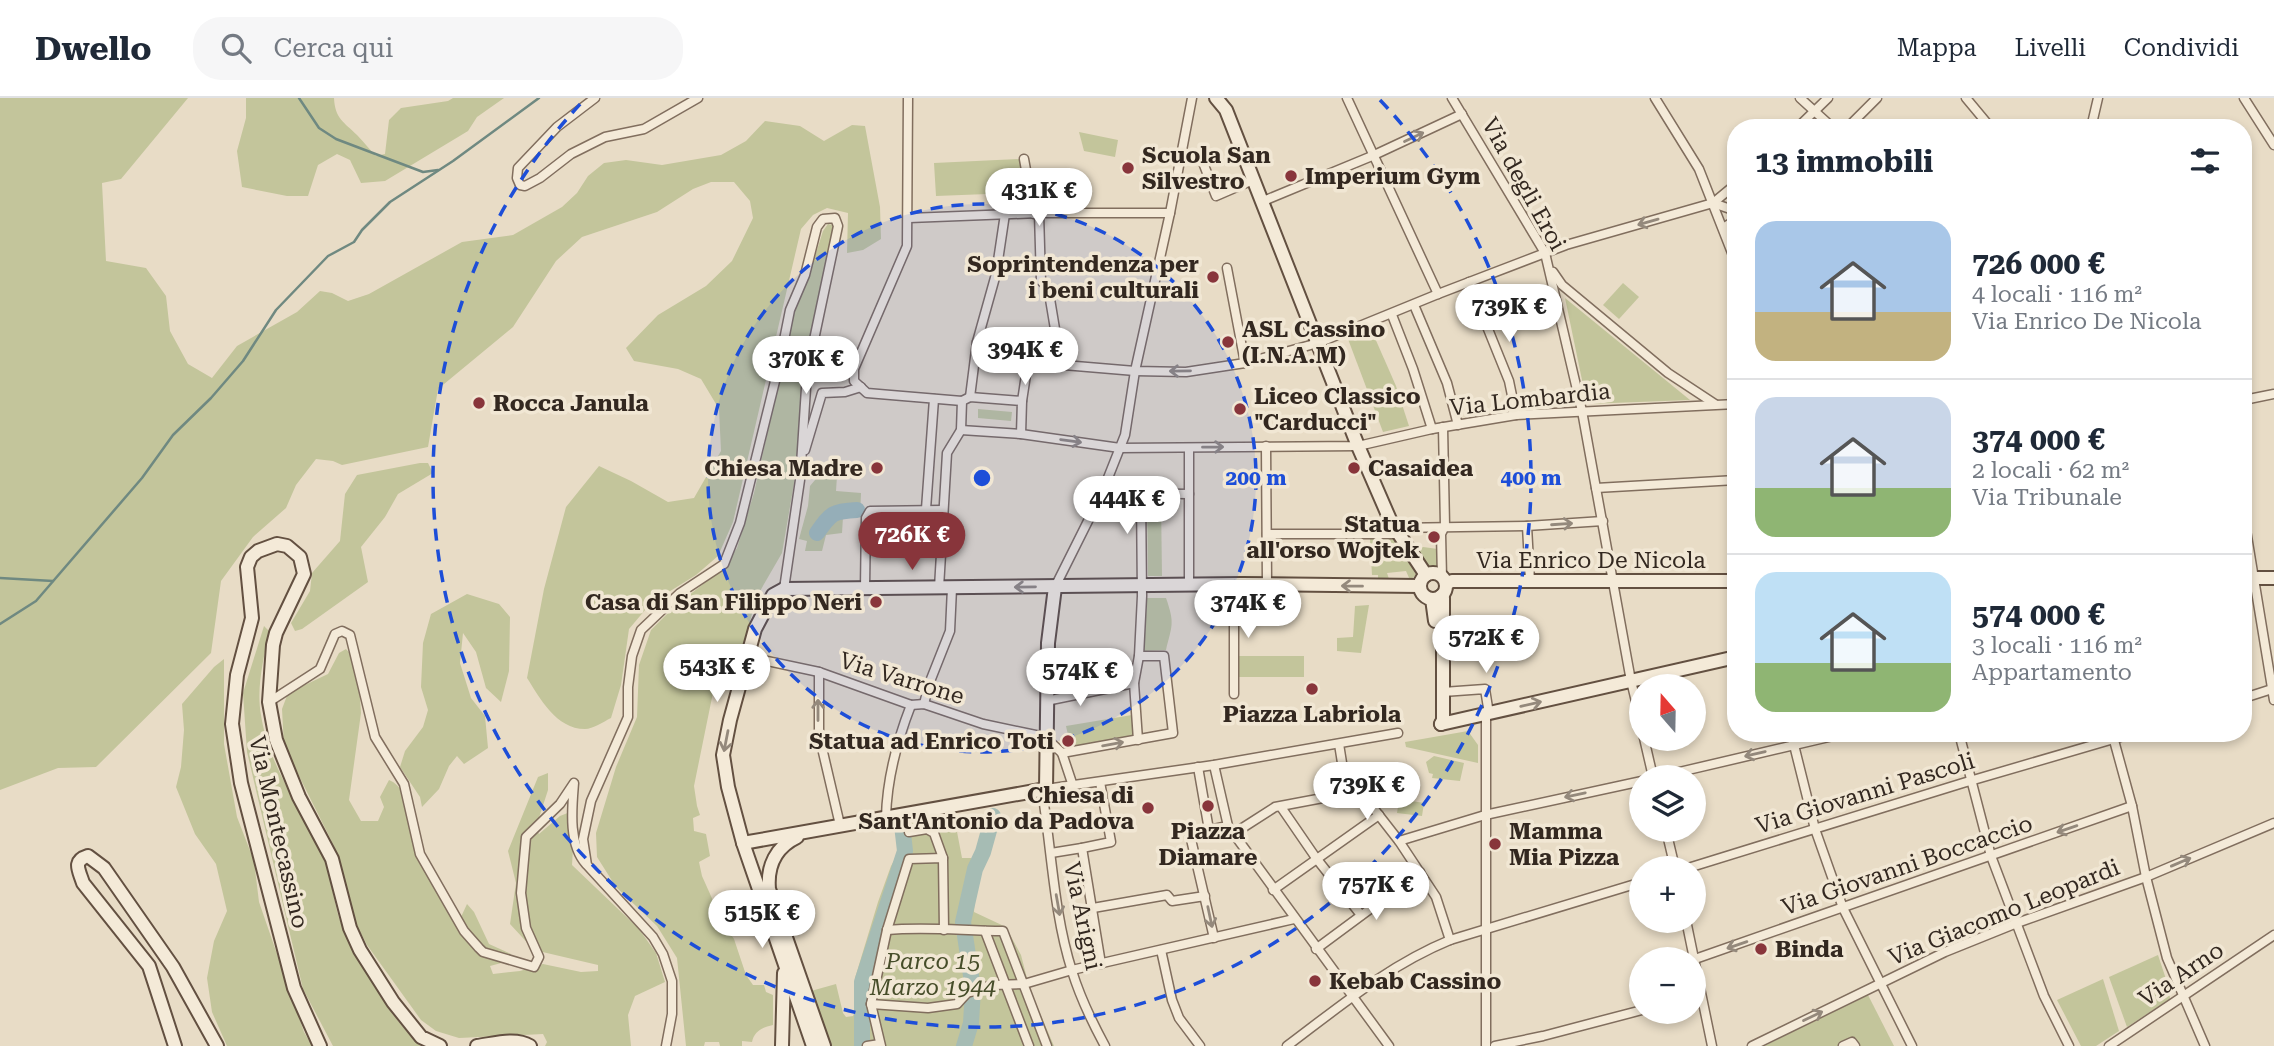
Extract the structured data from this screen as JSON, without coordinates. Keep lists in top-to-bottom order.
{
  "streets": {
    "street": [
      "Via degli Eroi",
      "Via Lombardia",
      "Via Enrico De Nicola",
      "Via Varrone",
      "Via Giovanni Pascoli",
      "Via Montecassino",
      "Via Giovanni Boccaccio",
      "Via Giacomo Leopardi",
      "Via Arigni",
      "Via Arno"
    ]
  },
  "one_way": ["Via Giovanni Boccaccio", "Via Giacomo Leopardi"],
  "parks": ["Parco 15 Marzo 1944"],
  "places": [
    "Scuola San Silvestro",
    "Imperium Gym",
    "Soprintendenza per i beni culturali",
    "ASL Cassino (I.N.A.M)",
    "Rocca Janula",
    "Liceo Classico \"Carducci\"",
    "Chiesa Madre",
    "Casaidea",
    "Statua all'orso Wojtek",
    "Casa di San Filippo Neri",
    "Piazza Labriola",
    "Statua ad Enrico Toti",
    "Piazza Diamare",
    "Chiesa di Sant'Antonio da Padova",
    "Mamma Mia Pizza",
    "Binda",
    "Kebab Cassino"
  ],
  "north": "top",
  "page": {
    "header": "Dwello",
    "search": "Cerca qui",
    "nav": ["Mappa", "Livelli", "Condividi"],
    "heading": "13 immobili",
    "price": [
      "431K €",
      "739K €",
      "394K €",
      "370K €",
      "444K €",
      "726K €",
      "374K €",
      "572K €",
      "543K €",
      "574K €",
      "739K €",
      "757K €",
      "515K €"
    ],
    "list": [
      {
        "name": "726 000 €",
        "note": "4 locali · 116 m² · Via Enrico De Nicola"
      },
      {
        "name": "374 000 €",
        "note": "2 locali · 62 m² · Via Tribunale"
      },
      {
        "name": "574 000 €",
        "note": "3 locali · 116 m² · Appartamento"
      }
    ],
    "map_buttons": ["+", "−"]
  },
  "rings": ["200 m", "400 m"]
}
